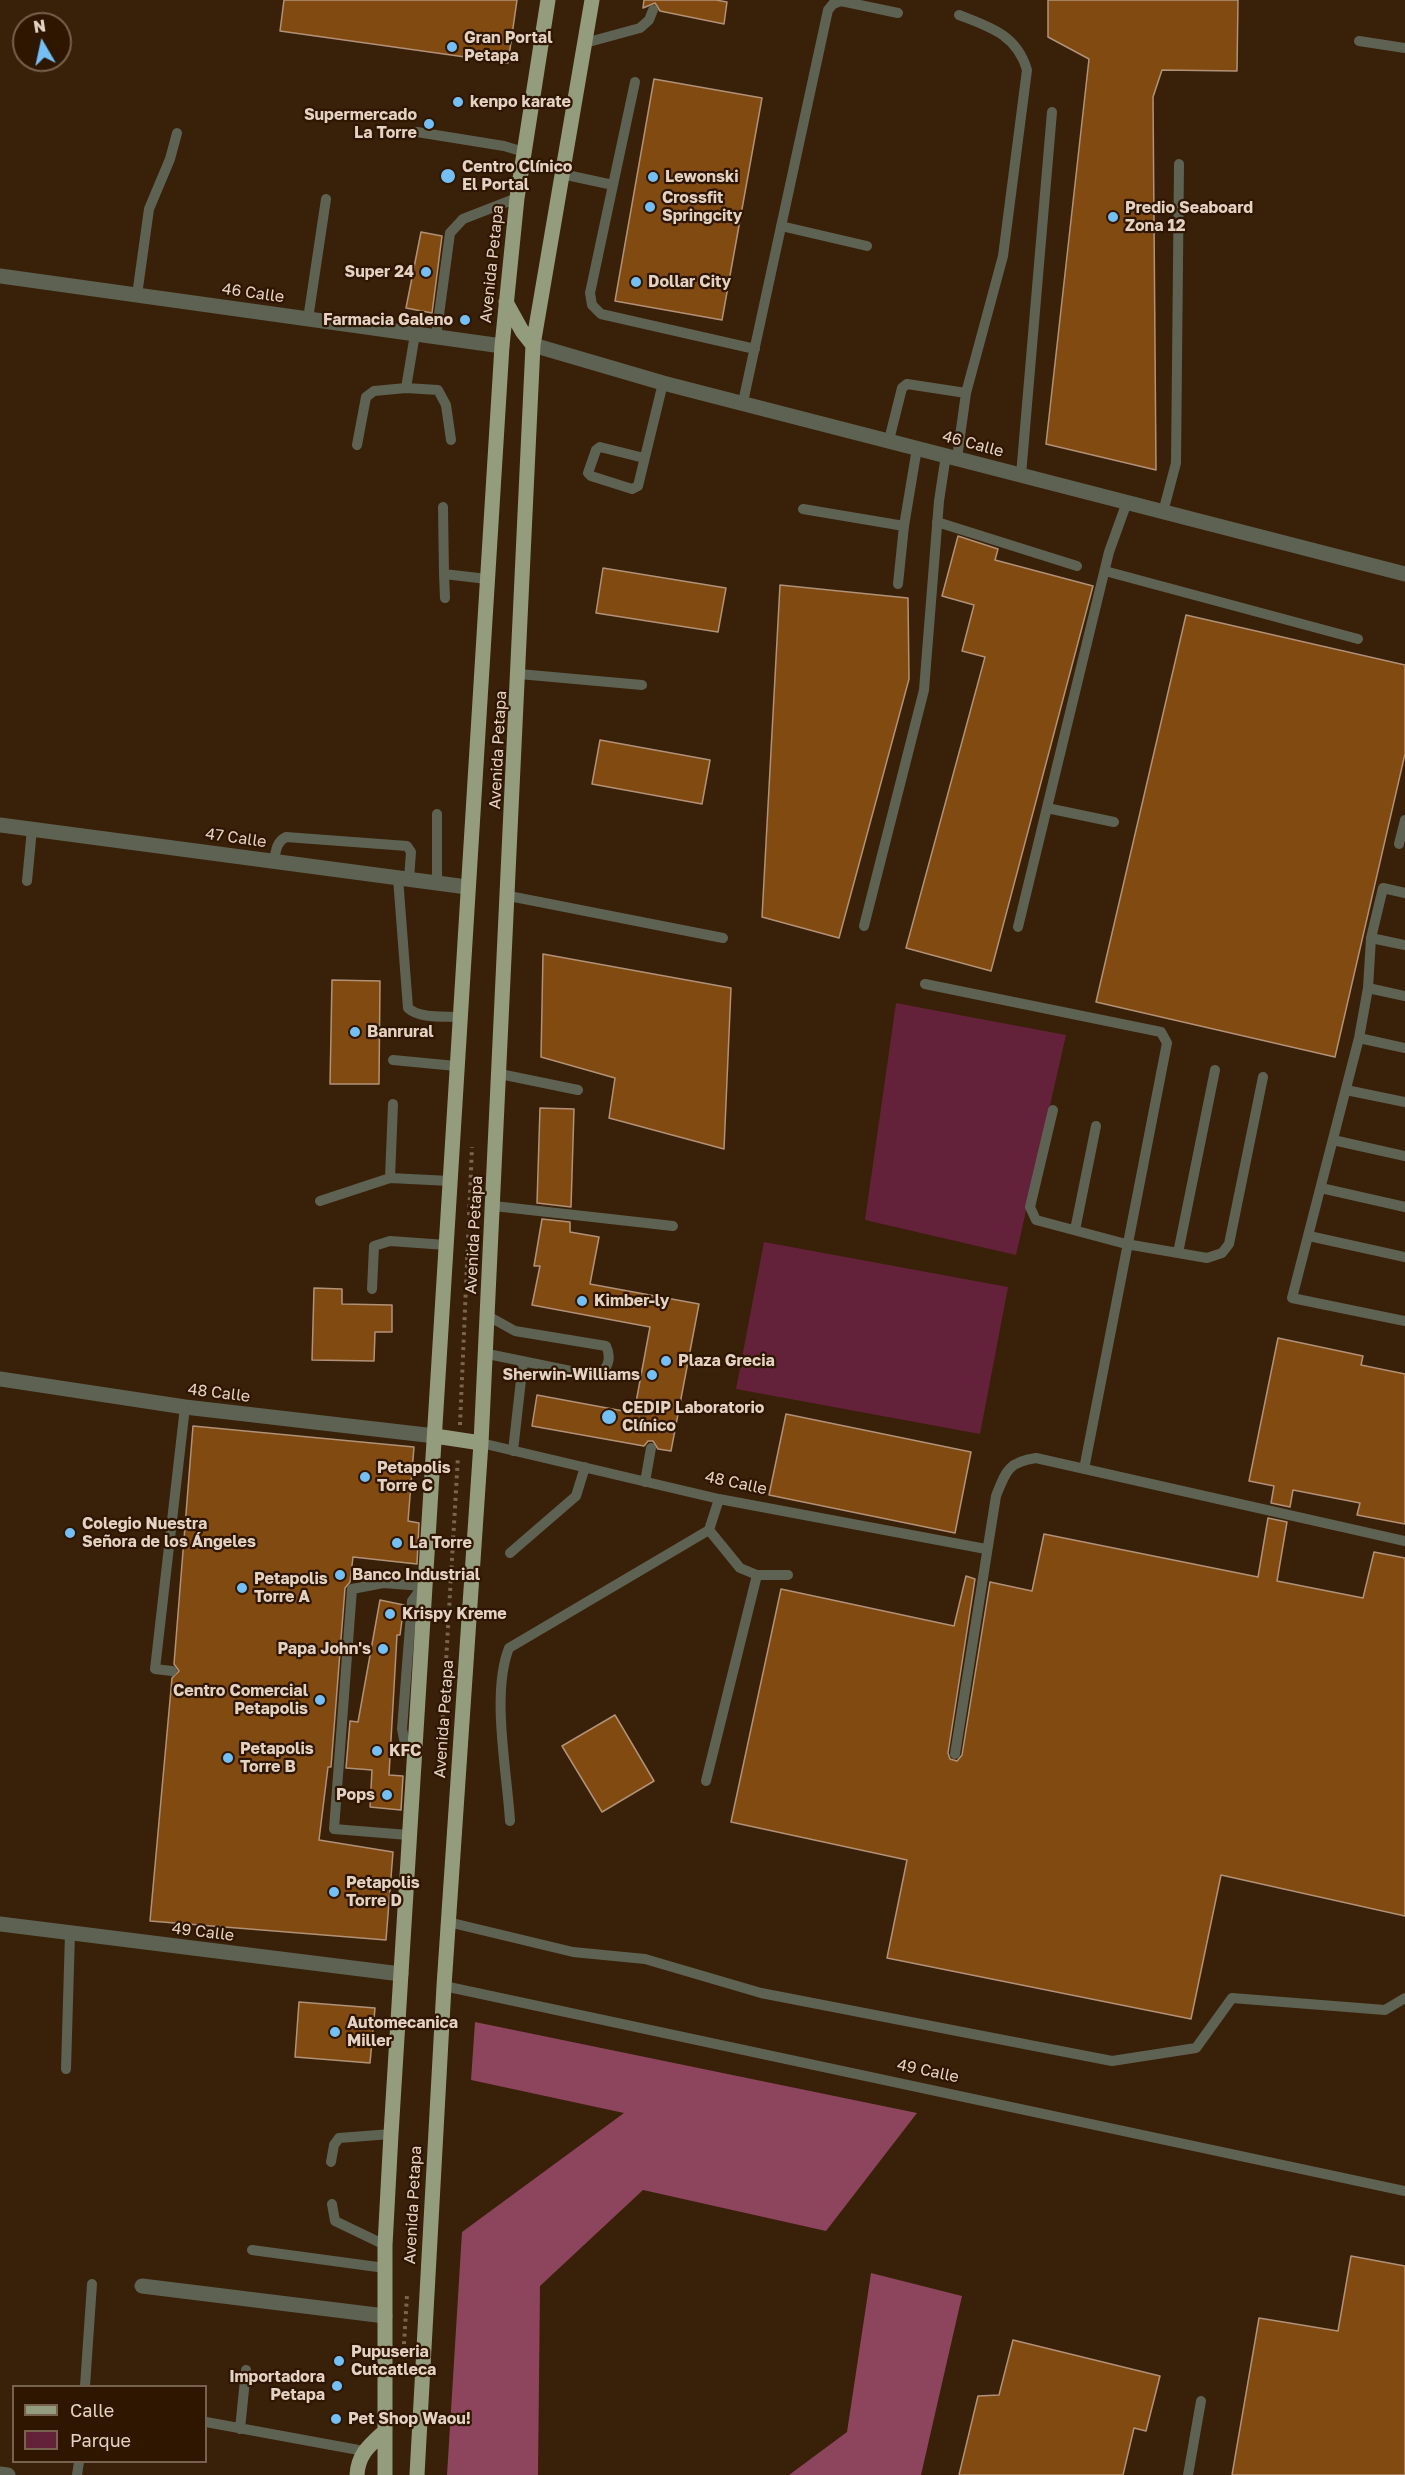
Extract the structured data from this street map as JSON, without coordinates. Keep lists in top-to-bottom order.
{
  "streets": {
    "main road": ["Avenida Petapa"],
    "street": [
      "46 Calle",
      "47 Calle",
      "48 Calle",
      "49 Calle"
    ]
  },
  "crossings": [
    ["Avenida Petapa", "46 Calle"],
    ["Avenida Petapa", "47 Calle"],
    ["Avenida Petapa", "48 Calle"],
    ["Avenida Petapa", "49 Calle"]
  ],
  "places": [
    "Gran Portal Petapa",
    "kenpo karate",
    "Supermercado La Torre",
    "Centro Clínico El Portal",
    "Lewonski",
    "Crossfit Springcity",
    "Predio Seaboard Zona 12",
    "Super 24",
    "Dollar City",
    "Farmacia Galeno",
    "Banrural",
    "Kimber-ly",
    "Plaza Grecia",
    "Sherwin-Williams",
    "CEDIP Laboratorio Clínico",
    "Petapolis Torre C",
    "Colegio Nuestra Señora de los Ángeles",
    "La Torre",
    "Banco Industrial",
    "Petapolis Torre A",
    "Krispy Kreme",
    "Papa John's",
    "Centro Comercial Petapolis",
    "KFC",
    "Petapolis Torre B",
    "Pops",
    "Petapolis Torre D",
    "Automecanica Miller",
    "Pupuseria Cutcatleca",
    "Importadora Petapa",
    "Pet Shop Waou!"
  ],
  "legend": ["Calle", "Parque"],
  "north": "top"
}
